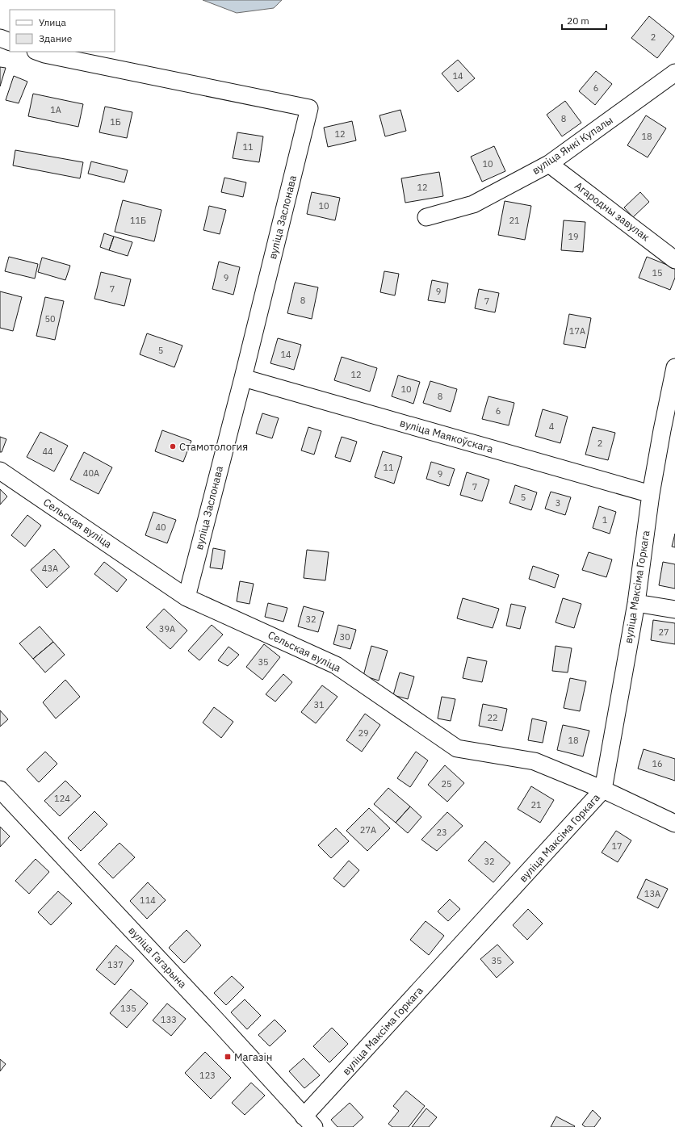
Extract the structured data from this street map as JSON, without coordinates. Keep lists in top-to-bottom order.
{
  "streets": {
    "street": [
      "вуліца Янкі Купалы",
      "Агародны завулак",
      "вуліца Заслонава",
      "вуліца Маякоўскага",
      "Сельская вуліца",
      "вуліца Максіма Горкага",
      "вуліца Гагарына"
    ]
  },
  "crossings": [
    ["вуліца Янкі Купалы", "Агародны завулак"],
    ["вуліца Заслонава", "вуліца Маякоўскага"],
    ["вуліца Заслонава", "Сельская вуліца"],
    ["вуліца Маякоўскага", "вуліца Максіма Горкага"],
    ["Сельская вуліца", "вуліца Максіма Горкага"],
    ["вуліца Максіма Горкага", "вуліца Гагарына"]
  ],
  "places": {
    "other": ["Стамотология"],
    "transit": ["Магазін"]
  },
  "house_numbers": [
    "2",
    "14",
    "6",
    "1А",
    "8",
    "1Б",
    "12",
    "18",
    "11",
    "10",
    "12",
    "10",
    "11Б",
    "21",
    "19",
    "15",
    "9",
    "7",
    "9",
    "8",
    "7",
    "50",
    "17А",
    "5",
    "14",
    "12",
    "10",
    "8",
    "6",
    "4",
    "2",
    "44",
    "11",
    "40А",
    "9",
    "7",
    "5",
    "3",
    "1",
    "40",
    "43А",
    "32",
    "39А",
    "27",
    "30",
    "35",
    "31",
    "22",
    "29",
    "18",
    "16",
    "25",
    "124",
    "21",
    "27А",
    "23",
    "17",
    "32",
    "13А",
    "114",
    "35",
    "137",
    "135",
    "133",
    "123"
  ],
  "legend": ["Улица", "Здание"],
  "scale_bar": "20 m"
}
